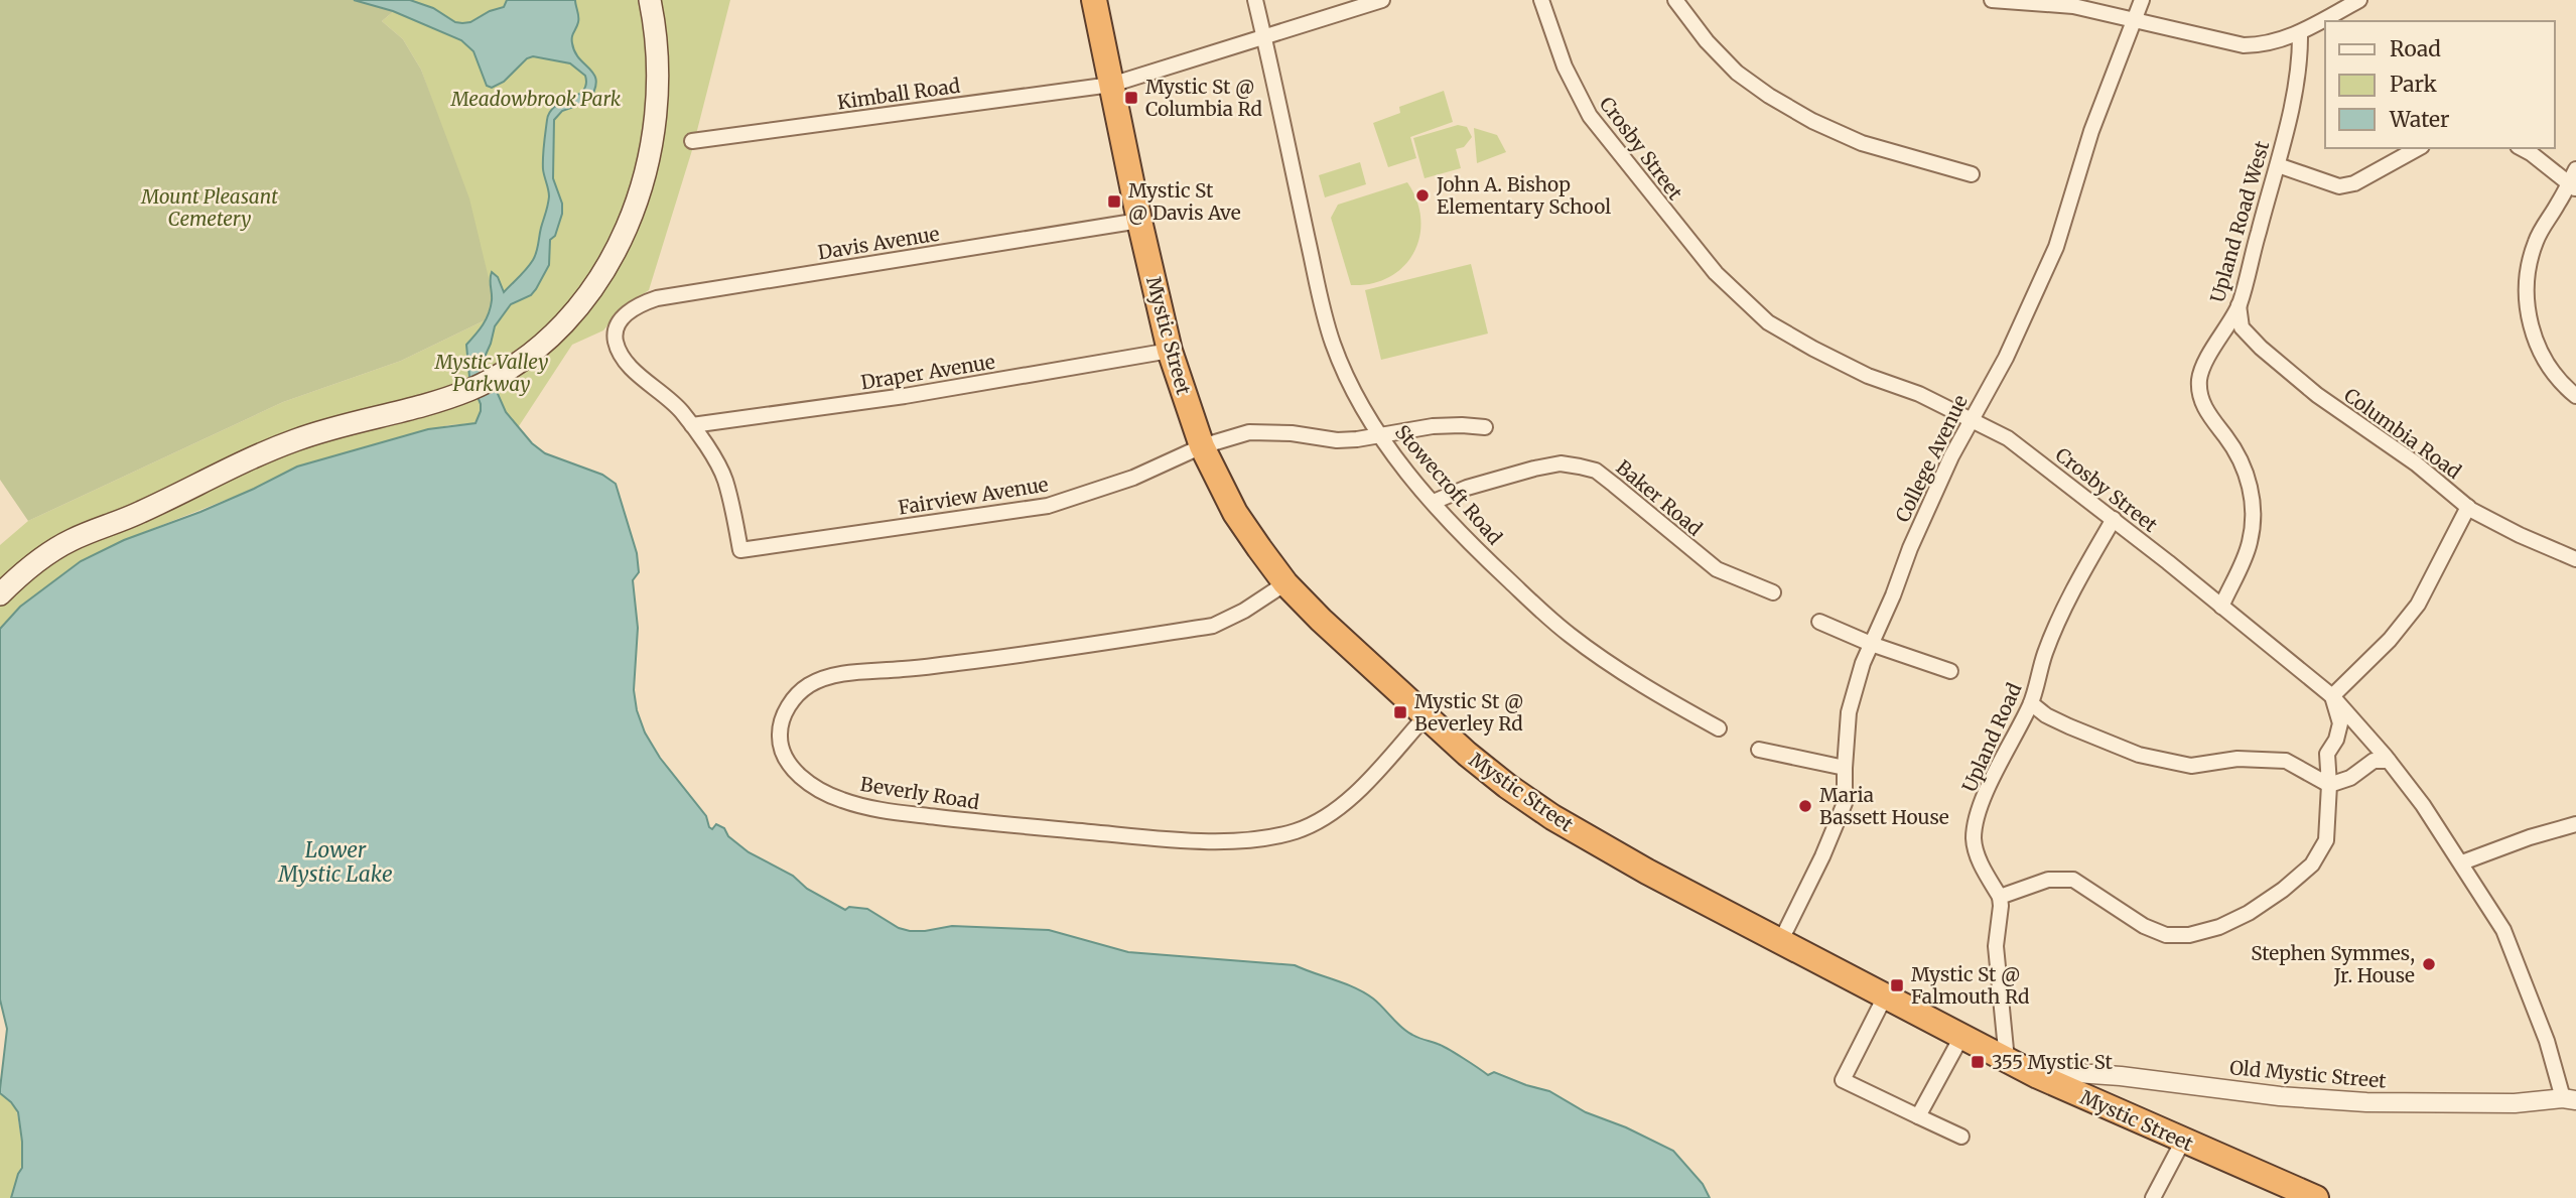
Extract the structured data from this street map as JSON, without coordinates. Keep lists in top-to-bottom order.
{
  "streets": {
    "highway": ["Mystic Street"],
    "street": [
      "Kimball Road",
      "Crosby Street",
      "Upland Road West",
      "Davis Avenue",
      "Draper Avenue",
      "Columbia Road",
      "College Avenue",
      "Stowecroft Road",
      "Fairview Avenue",
      "Baker Road",
      "Upland Road",
      "Beverly Road",
      "Old Mystic Street"
    ]
  },
  "crossings": [
    ["Kimball Road", "Mystic Street"],
    ["Crosby Street", "Upland Road West"],
    ["Crosby Street", "College Avenue"],
    ["Crosby Street", "Upland Road"],
    ["Crosby Street", "Old Mystic Street"],
    ["Upland Road West", "Columbia Road"],
    ["Davis Avenue", "Mystic Street"],
    ["Davis Avenue", "Draper Avenue"],
    ["Davis Avenue", "Fairview Avenue"],
    ["Mystic Street", "Draper Avenue"],
    ["Mystic Street", "College Avenue"],
    ["Mystic Street", "Fairview Avenue"],
    ["Mystic Street", "Beverly Road"],
    ["Mystic Street", "Old Mystic Street"],
    ["Draper Avenue", "Fairview Avenue"],
    ["Stowecroft Road", "Fairview Avenue"],
    ["Stowecroft Road", "Baker Road"]
  ],
  "water": ["Lower Mystic Lake"],
  "parks": ["Meadowbrook Park", "Mount Pleasant Cemetery", "Mystic Valley Parkway"],
  "places": {
    "transit": [
      "Mystic St @ Columbia Rd",
      "Mystic St @ Davis Ave",
      "Mystic St @ Beverley Rd",
      "Mystic St @ Falmouth Rd",
      "355 Mystic St"
    ],
    "other": ["John A. Bishop Elementary School", "Maria Bassett House", "Stephen Symmes, Jr. House"]
  },
  "legend": ["Road", "Park", "Water"]
}
